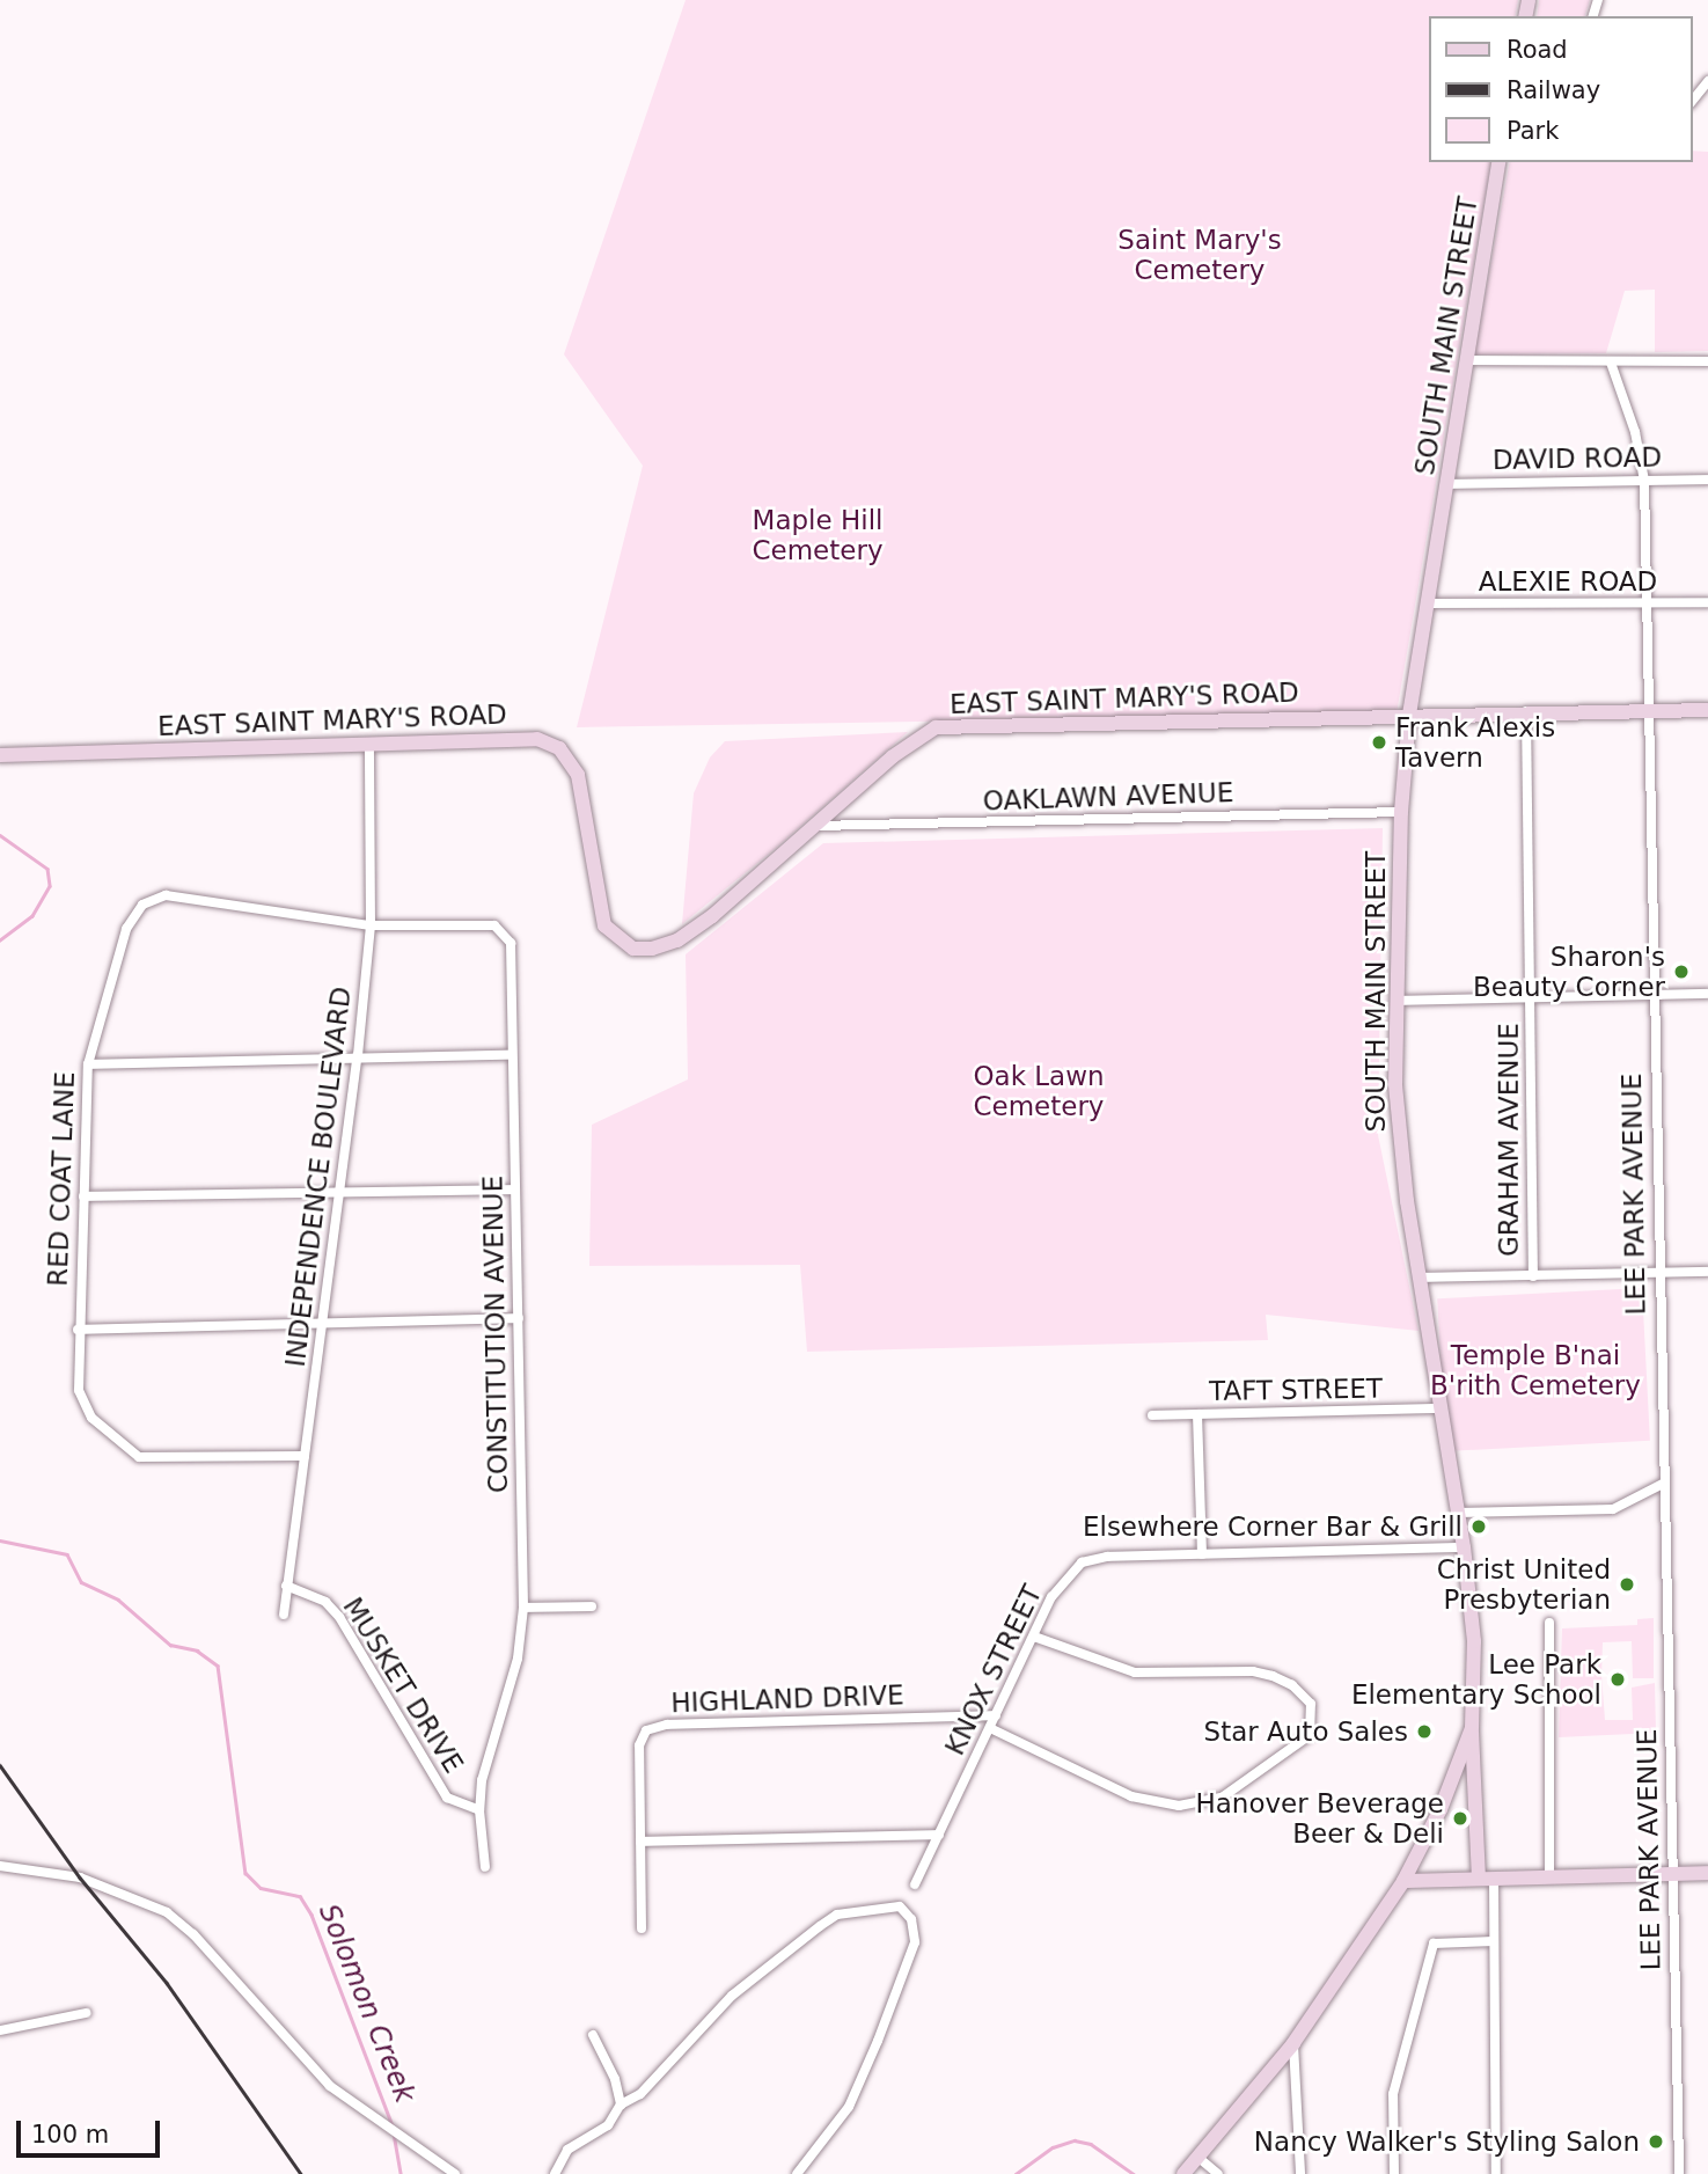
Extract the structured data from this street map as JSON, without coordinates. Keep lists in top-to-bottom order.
{
  "streets": {
    "street": [
      "SOUTH MAIN STREET",
      "DAVID ROAD",
      "ALEXIE ROAD",
      "EAST SAINT MARY'S ROAD",
      "OAKLAWN AVENUE",
      "GRAHAM AVENUE",
      "INDEPENDENCE BOULEVARD",
      "RED COAT LANE",
      "LEE PARK AVENUE",
      "CONSTITUTION AVENUE",
      "TAFT STREET",
      "KNOX STREET",
      "MUSKET DRIVE",
      "HIGHLAND DRIVE"
    ]
  },
  "crossings": [
    ["SOUTH MAIN STREET", "DAVID ROAD"],
    ["SOUTH MAIN STREET", "ALEXIE ROAD"],
    ["SOUTH MAIN STREET", "EAST SAINT MARY'S ROAD"],
    ["SOUTH MAIN STREET", "OAKLAWN AVENUE"],
    ["SOUTH MAIN STREET", "TAFT STREET"],
    ["SOUTH MAIN STREET", "KNOX STREET"],
    ["DAVID ROAD", "LEE PARK AVENUE"],
    ["ALEXIE ROAD", "LEE PARK AVENUE"],
    ["EAST SAINT MARY'S ROAD", "OAKLAWN AVENUE"],
    ["EAST SAINT MARY'S ROAD", "GRAHAM AVENUE"],
    ["EAST SAINT MARY'S ROAD", "INDEPENDENCE BOULEVARD"],
    ["EAST SAINT MARY'S ROAD", "LEE PARK AVENUE"],
    ["INDEPENDENCE BOULEVARD", "RED COAT LANE"],
    ["INDEPENDENCE BOULEVARD", "CONSTITUTION AVENUE"],
    ["INDEPENDENCE BOULEVARD", "MUSKET DRIVE"],
    ["RED COAT LANE", "CONSTITUTION AVENUE"],
    ["CONSTITUTION AVENUE", "MUSKET DRIVE"],
    ["KNOX STREET", "HIGHLAND DRIVE"]
  ],
  "water": ["Solomon Creek"],
  "parks": [
    "Saint Mary's Cemetery",
    "Maple Hill Cemetery",
    "Oak Lawn Cemetery",
    "Temple B'nai B'rith Cemetery"
  ],
  "places": [
    "Frank Alexis Tavern",
    "Sharon's Beauty Corner",
    "Elsewhere Corner Bar & Grill",
    "Christ United Presbyterian",
    "Lee Park Elementary School",
    "Star Auto Sales",
    "Hanover Beverage Beer & Deli",
    "Nancy Walker's Styling Salon"
  ],
  "legend": ["Road", "Railway", "Park"],
  "scale_bar": "100 m"
}
